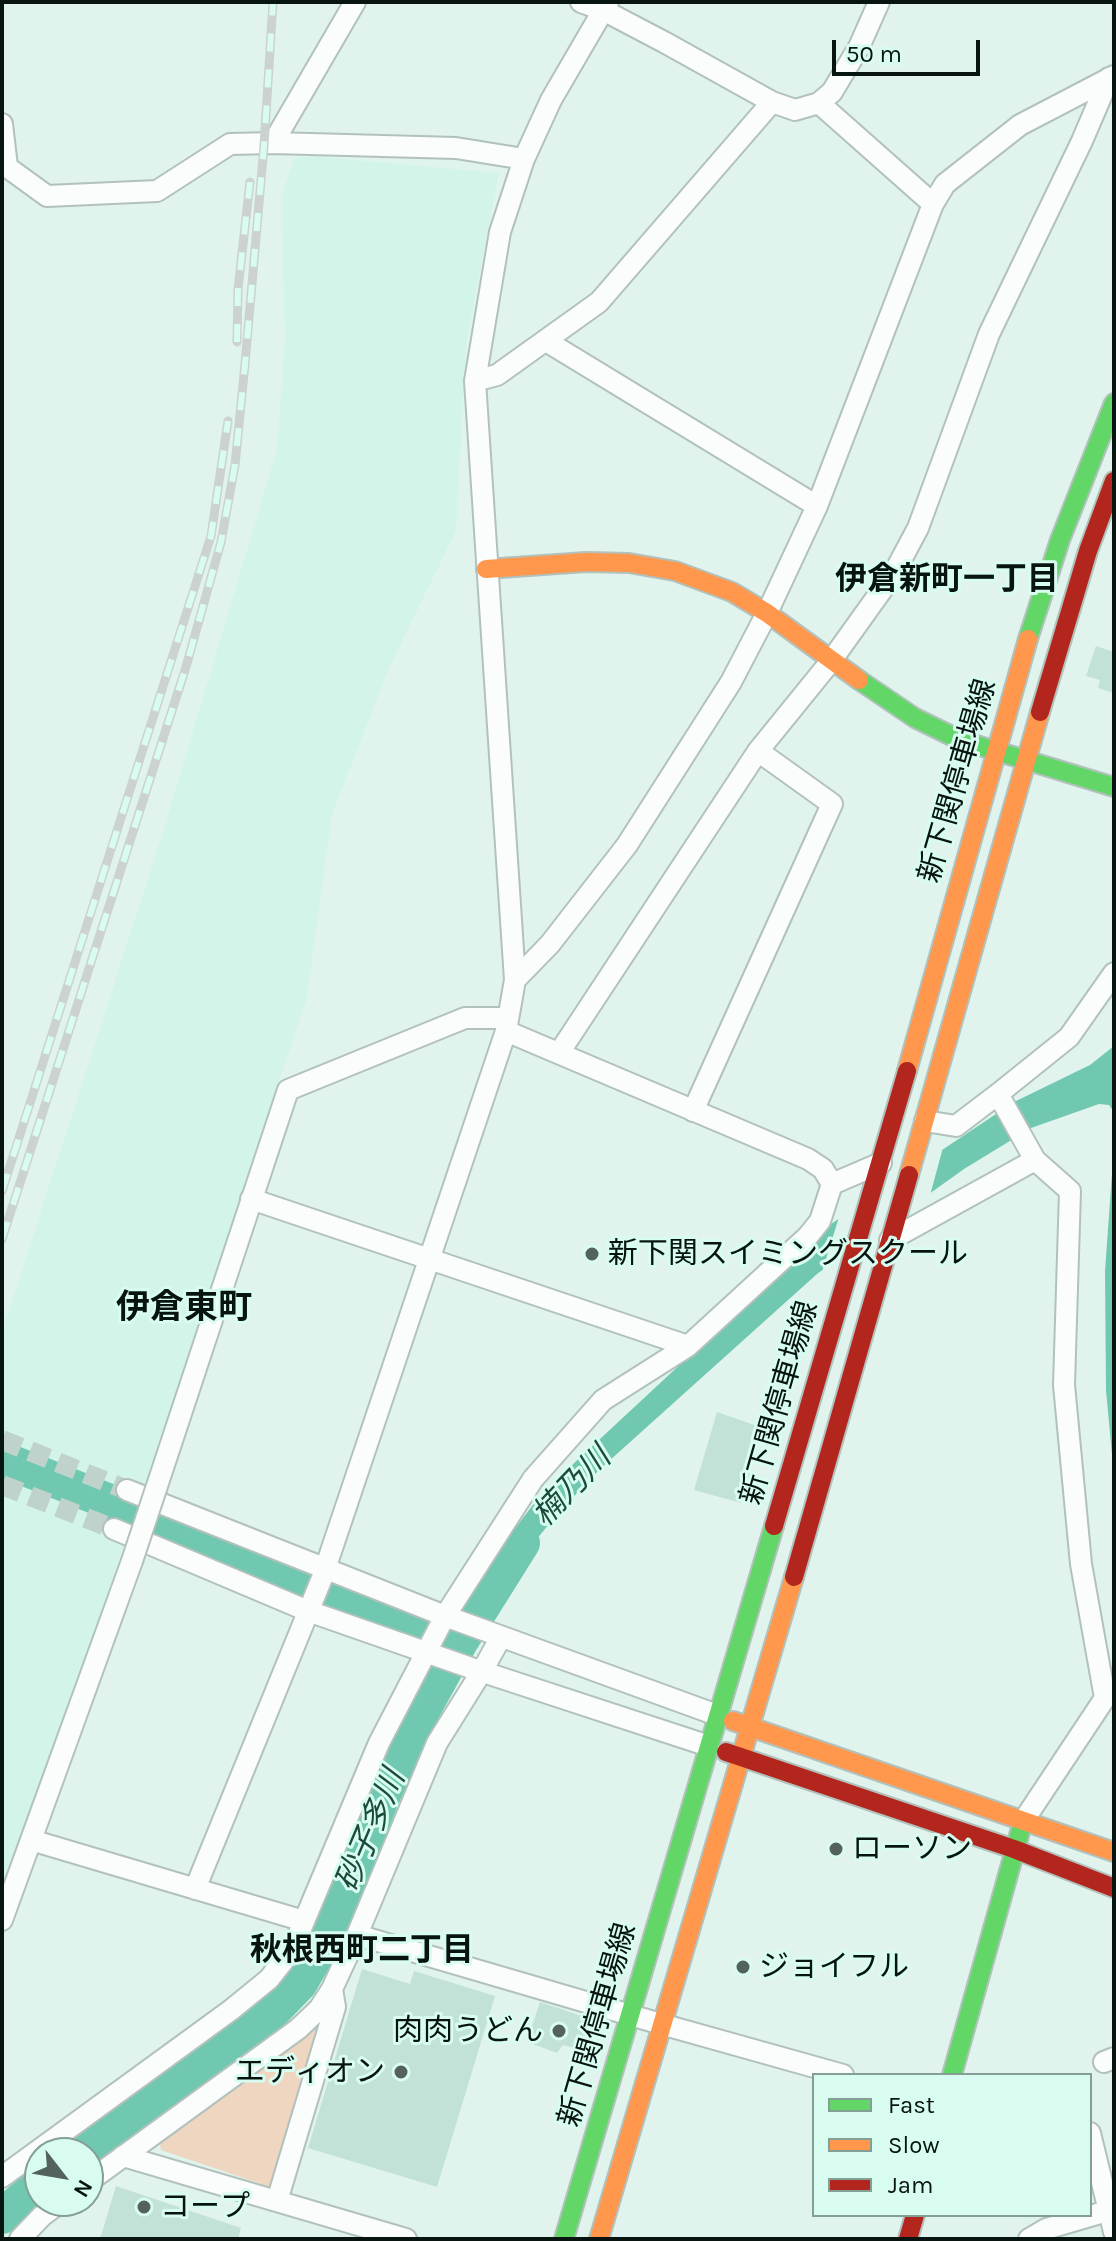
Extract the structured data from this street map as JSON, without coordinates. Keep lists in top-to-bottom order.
{
  "streets": {
    "main road": ["新下関停車場線"]
  },
  "districts": ["伊倉新町一丁目", "伊倉東町", "秋根西町二丁目"],
  "water": ["楠乃川", "砂子多川"],
  "places": [
    "新下関スイミングスクール",
    "ローソン",
    "ジョイフル",
    "肉肉うどん",
    "エディオン",
    "コープ"
  ],
  "legend": ["Fast", "Slow", "Jam"],
  "scale_bar": "50 m",
  "north": "bottom right"
}
